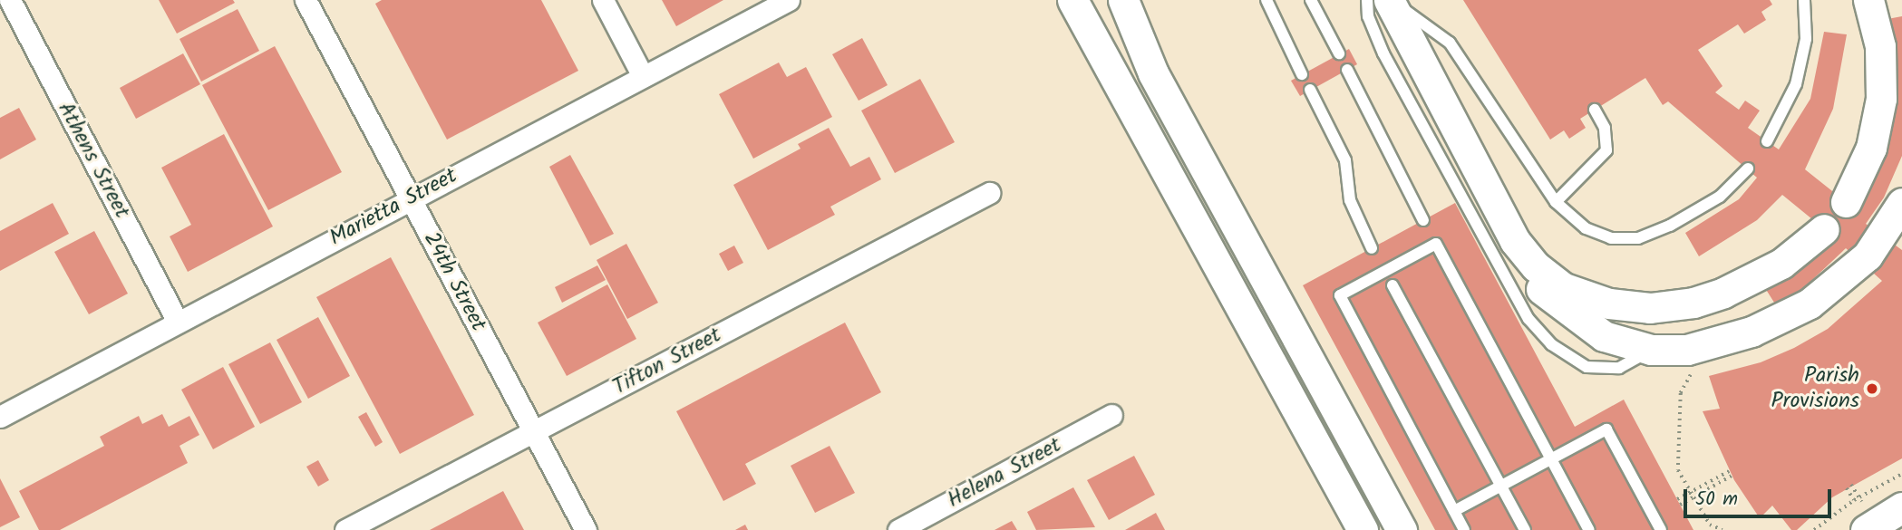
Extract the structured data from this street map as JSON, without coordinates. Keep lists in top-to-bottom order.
{
  "streets": {
    "street": [
      "Athens Street",
      "Marietta Street",
      "24th Street",
      "Tifton Street",
      "Helena Street"
    ]
  },
  "crossings": [
    ["Athens Street", "Marietta Street"],
    ["Marietta Street", "24th Street"],
    ["24th Street", "Tifton Street"]
  ],
  "places": ["Parish Provisions"],
  "scale_bar": "50 m"
}
